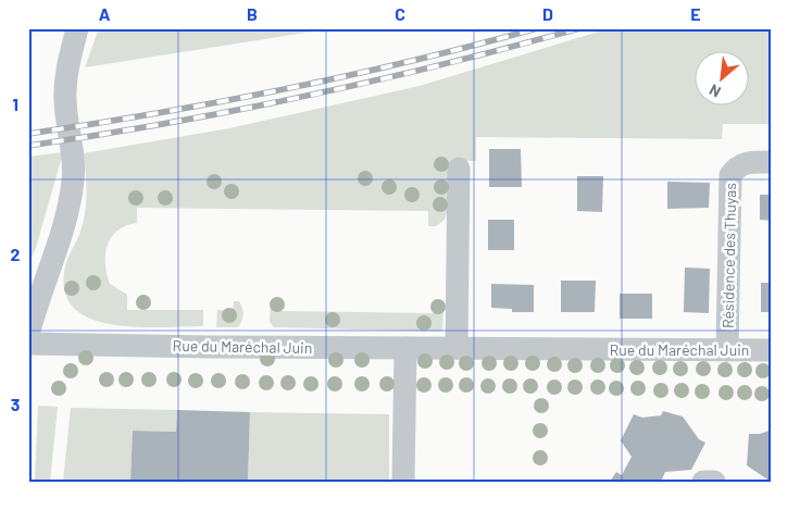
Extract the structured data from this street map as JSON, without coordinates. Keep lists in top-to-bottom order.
{
  "streets": {
    "street": ["Résidence des Thuyas", "Rue du Maréchal Juin"]
  },
  "crossings": [
    ["Résidence des Thuyas", "Rue du Maréchal Juin"]
  ],
  "north": "bottom left",
  "grid": {
    "columns": [
      "A",
      "B",
      "C",
      "D",
      "E"
    ],
    "rows": ["1", "2", "3"]
  }
}
